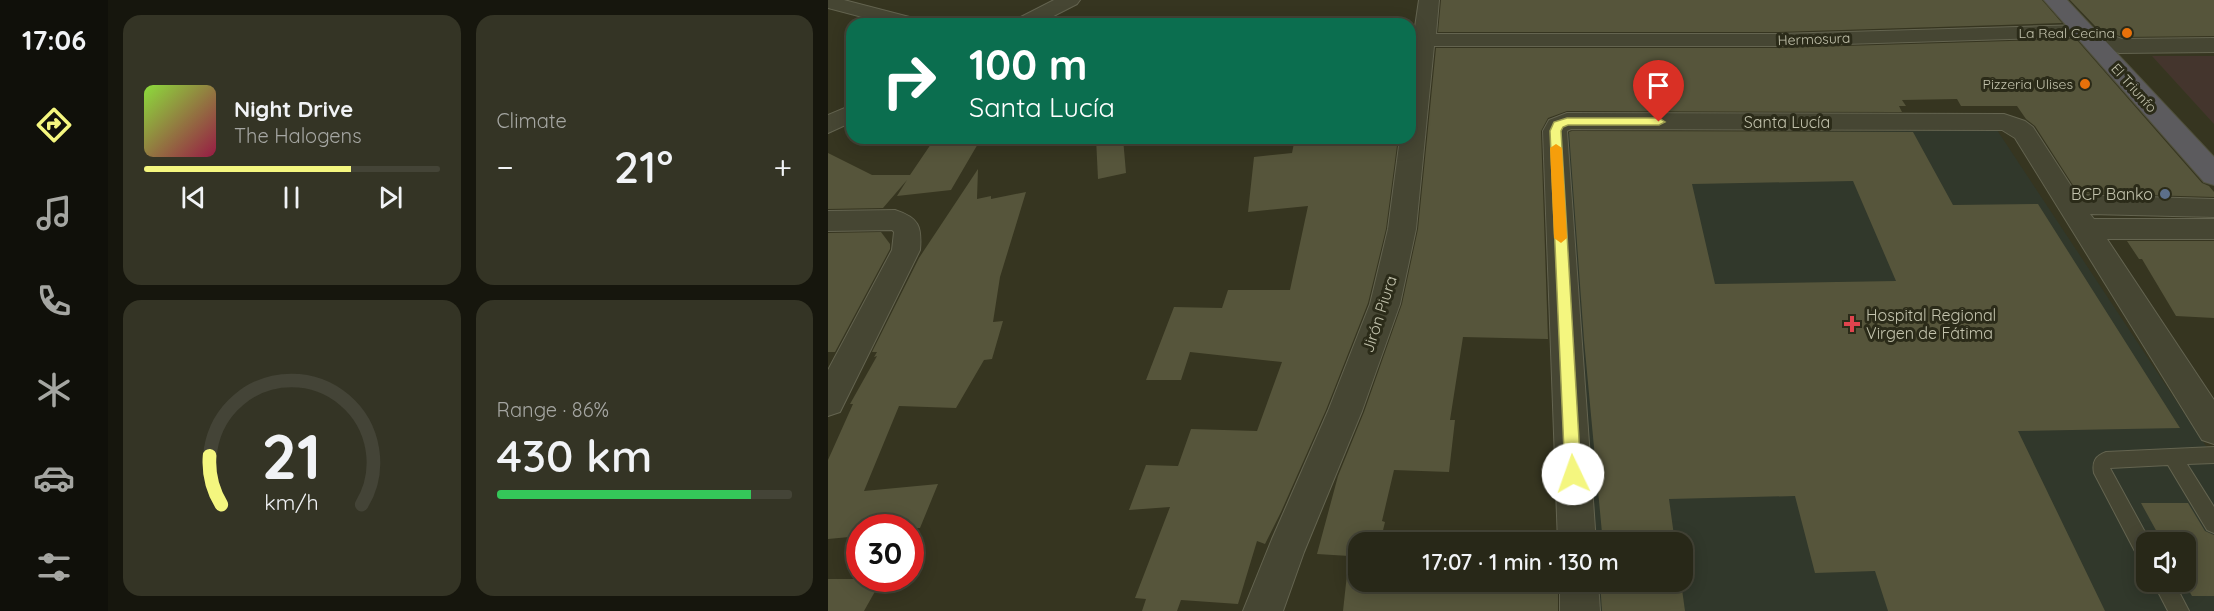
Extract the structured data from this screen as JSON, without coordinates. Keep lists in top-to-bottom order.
{
  "streets": {
    "highway": ["El Triunfo"],
    "street": ["Hermosura", "Santa Lucía", "Jirón Piura"]
  },
  "crossings": [
    ["Hermosura", "El Triunfo"],
    ["Hermosura", "Jirón Piura"]
  ],
  "places": {
    "other": ["La Real Cecina", "Pizzeria Ulises", "BCP Banko"],
    "health": ["Hospital Regional Virgen de Fátima"]
  },
  "page": {
    "tabs": "17:06",
    "tile": [
      "Climate",
      ["Range · 86%", "430 km"]
    ],
    "turn": ["100 m", "Santa Lucía"],
    "song": ["Night Drive", "The Halogens"],
    "heat": ["−", "21°", "+"],
    "limit": "30",
    "trip": "17:07 · 1 min · 130 m",
    "gauge": ["21", "km/h"]
  }
}
